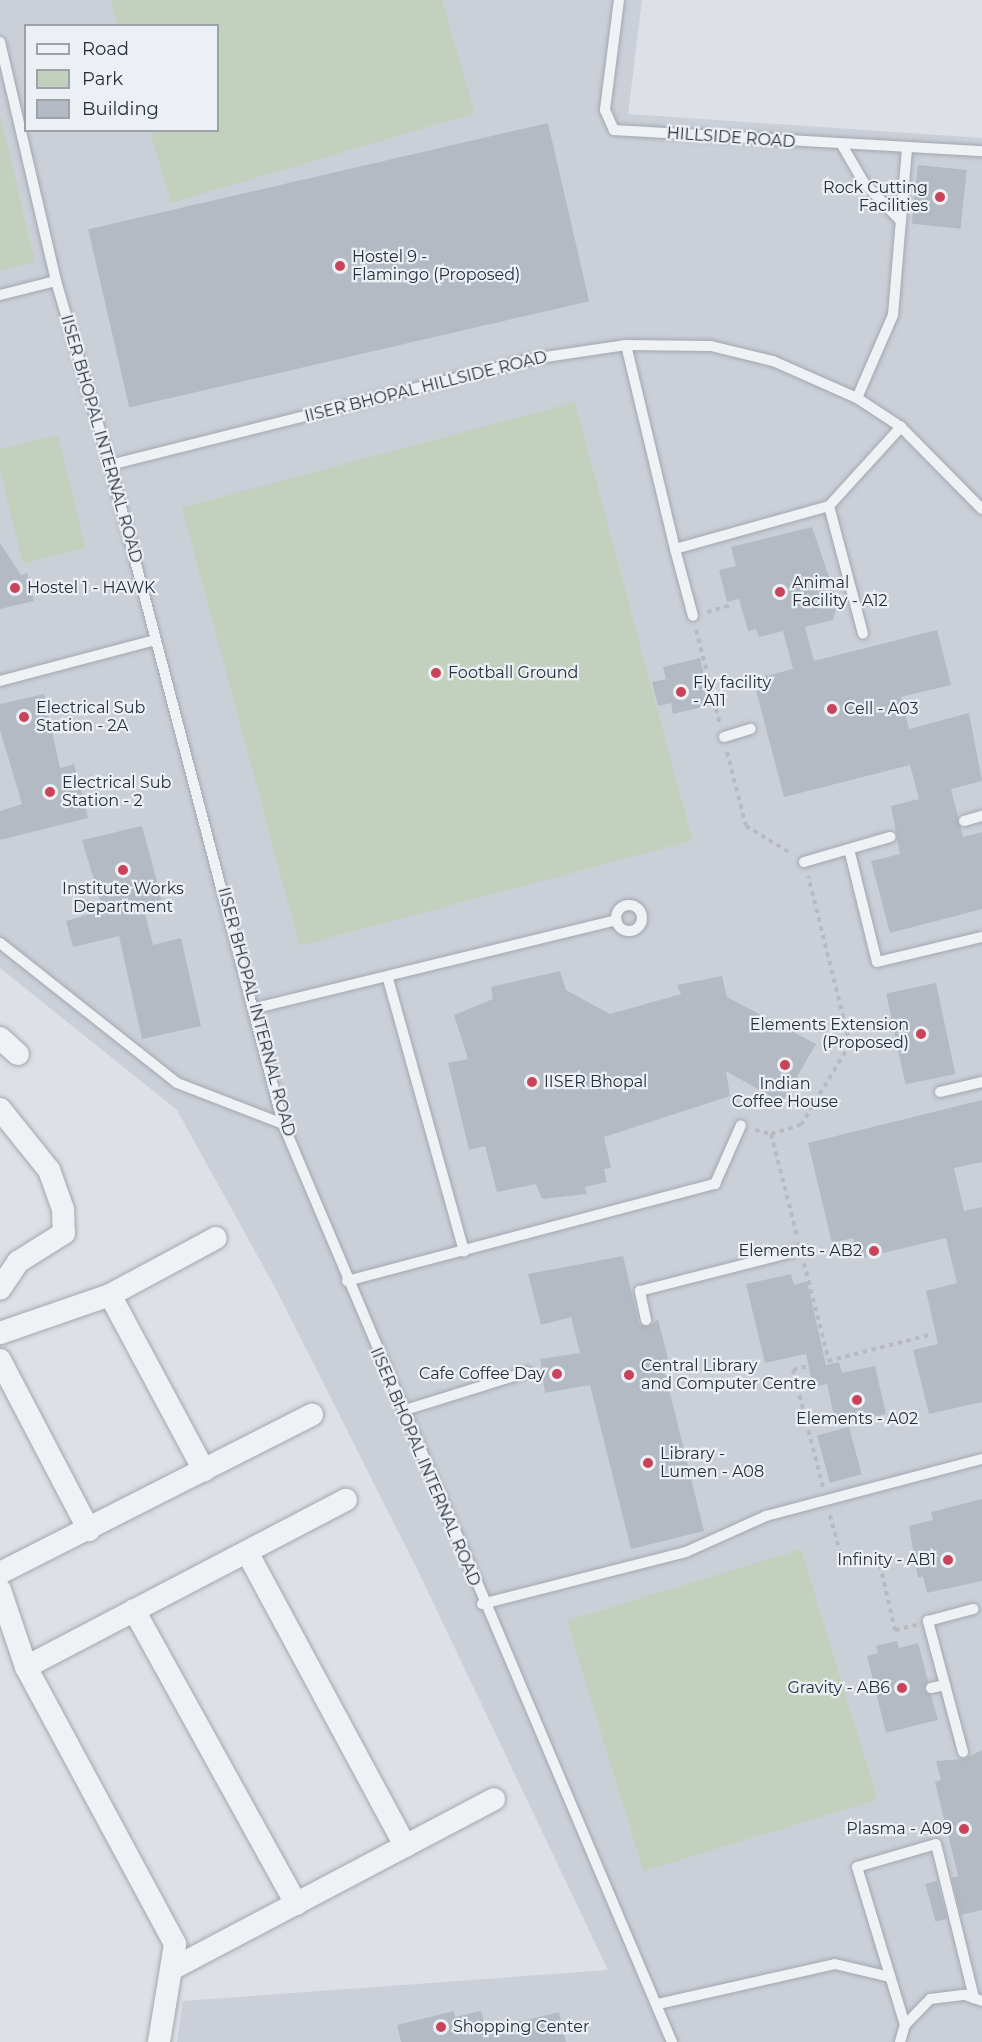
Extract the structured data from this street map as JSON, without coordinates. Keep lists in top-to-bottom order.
{
  "streets": {
    "lane": ["HILLSIDE ROAD", "IISER BHOPAL HILLSIDE ROAD", "IISER BHOPAL INTERNAL ROAD"]
  },
  "crossings": [
    ["IISER BHOPAL HILLSIDE ROAD", "IISER BHOPAL INTERNAL ROAD"]
  ],
  "places": [
    "Rock Cutting Facilities",
    "Hostel 9 - Flamingo (Proposed)",
    "Hostel 1 - HAWK",
    "Animal Facility - A12",
    "Football Ground",
    "Fly facility - A11",
    "Cell - A03",
    "Electrical Sub Station - 2A",
    "Electrical Sub Station - 2",
    "Institute Works Department",
    "Elements Extension (Proposed)",
    "Indian Coffee House",
    "IISER Bhopal",
    "Elements - AB2",
    "Cafe Coffee Day",
    "Central Library and Computer Centre",
    "Elements - A02",
    "Library - Lumen - A08",
    "Infinity - AB1",
    "Gravity - AB6",
    "Plasma - A09",
    "Shopping Center"
  ],
  "legend": ["Road", "Park", "Building"]
}
